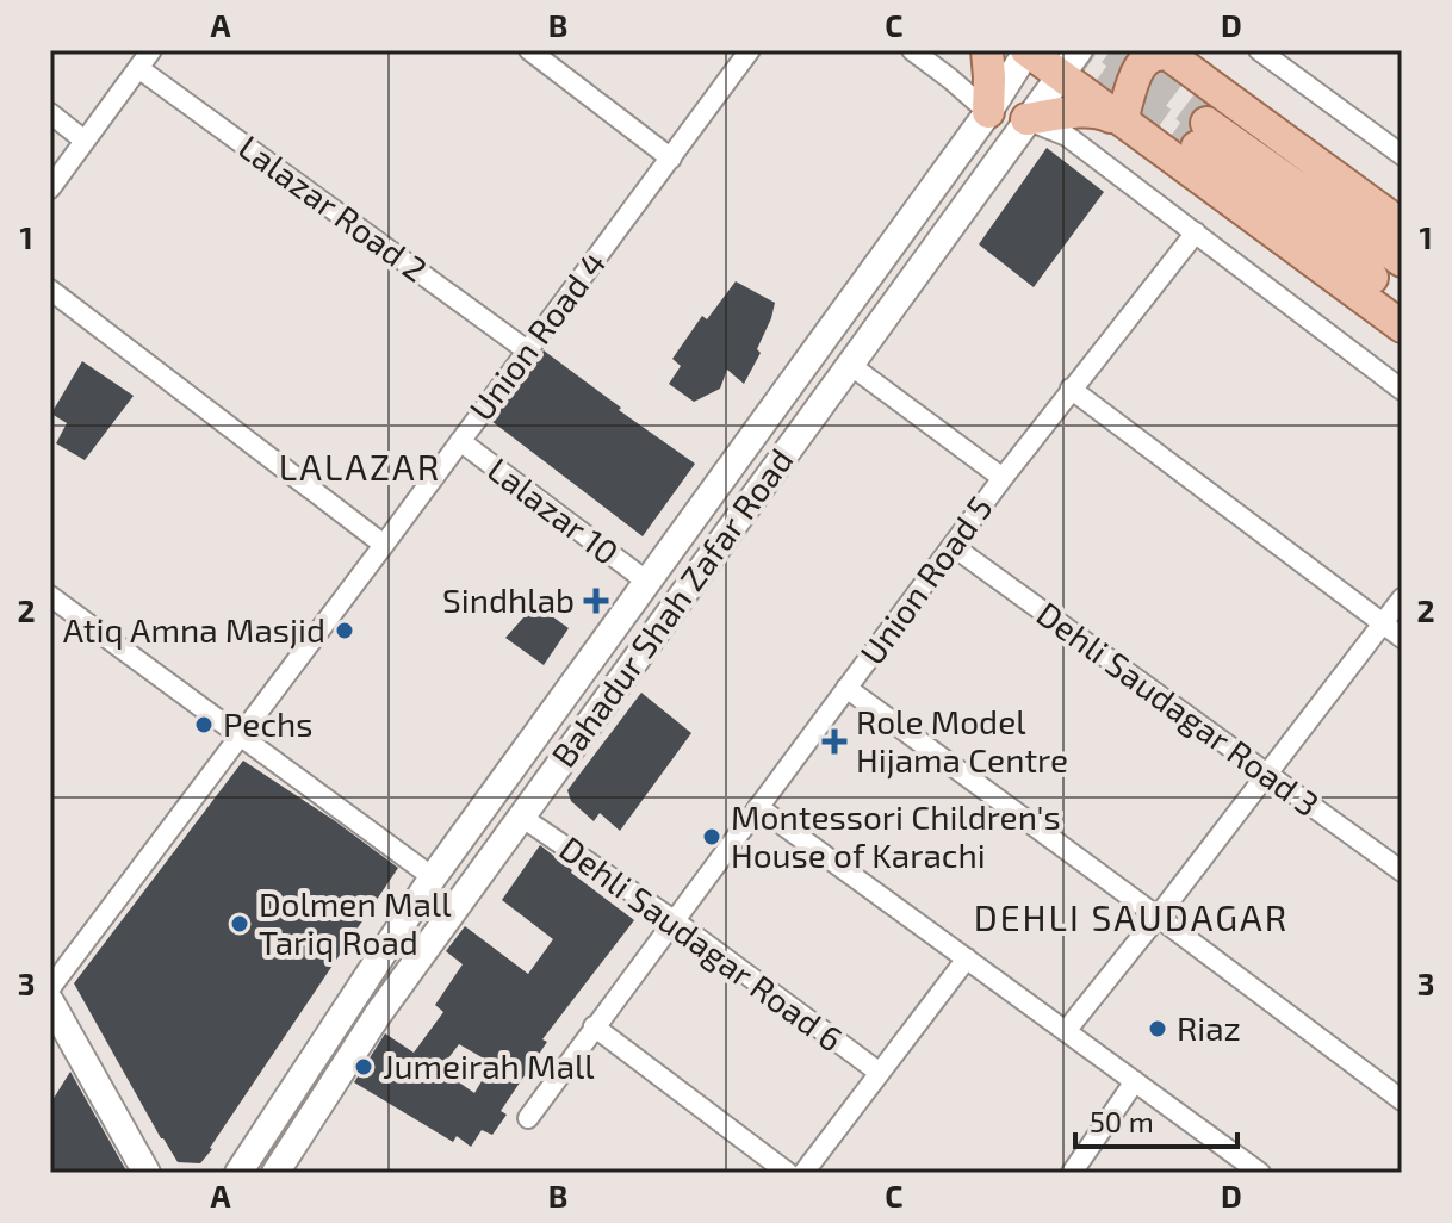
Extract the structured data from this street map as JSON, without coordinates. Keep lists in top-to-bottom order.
{
  "streets": {
    "main road": ["Bahadur Shah Zafar Road"],
    "street": [
      "Lalazar Road 2",
      "Union Road 4",
      "Lalazar 10",
      "Union Road 5",
      "Dehli Saudagar Road 3",
      "Dehli Saudagar Road 6"
    ]
  },
  "crossings": [
    ["Lalazar Road 2", "Union Road 4"],
    ["Union Road 4", "Lalazar 10"],
    ["Lalazar 10", "Bahadur Shah Zafar Road"],
    ["Union Road 5", "Dehli Saudagar Road 3"],
    ["Union Road 5", "Dehli Saudagar Road 6"],
    ["Bahadur Shah Zafar Road", "Dehli Saudagar Road 6"]
  ],
  "districts": ["LALAZAR", "DEHLI SAUDAGAR"],
  "places": {
    "health": ["Sindhlab", "Role Model Hijama Centre"],
    "other": [
      "Atiq Amna Masjid",
      "Pechs",
      "Montessori Children's House of Karachi",
      "Dolmen Mall Tariq Road",
      "Riaz",
      "Jumeirah Mall"
    ]
  },
  "scale_bar": "50 m",
  "grid": {
    "columns": [
      "A",
      "B",
      "C",
      "D"
    ],
    "rows": ["1", "2", "3"]
  }
}
